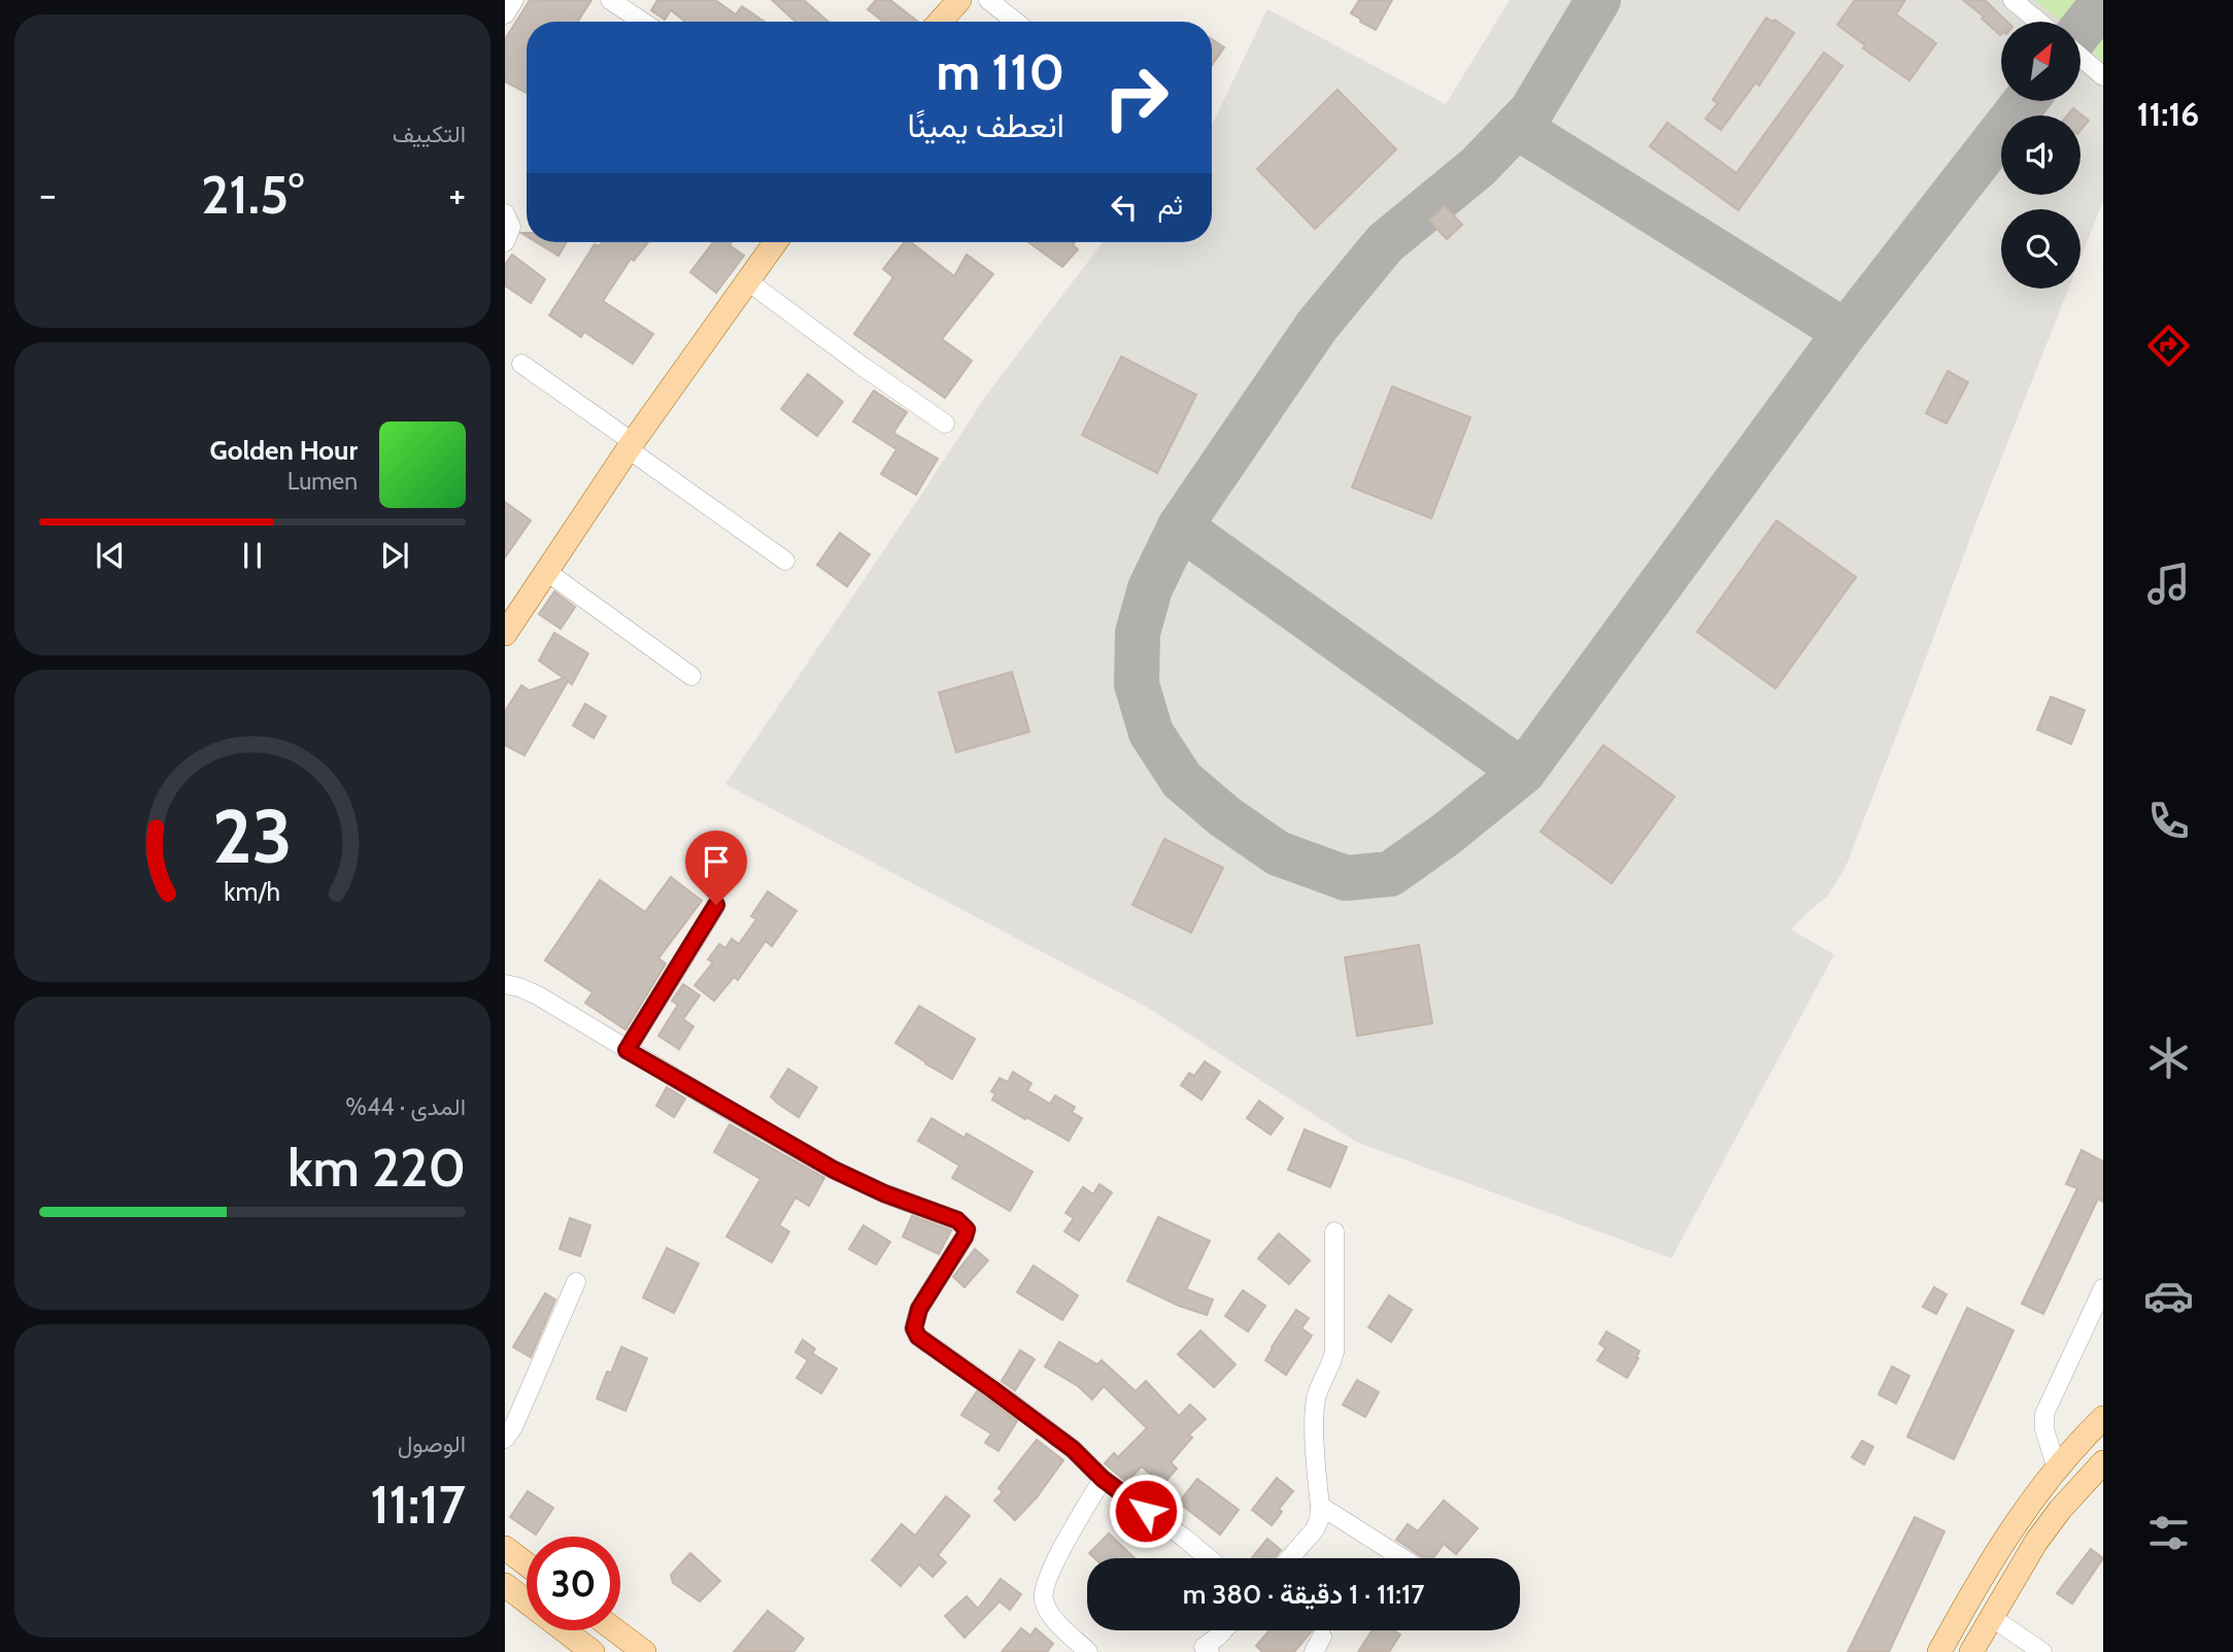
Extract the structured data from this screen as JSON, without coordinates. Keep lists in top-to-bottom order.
{
  "north": "top right",
  "page": {
    "tabs": "11:16",
    "tile": [
      "التكييف",
      ["المدى · 44%", "220 km"],
      ["الوصول", "11:17"]
    ],
    "turn": ["110 m", "انعطف يمينًا"],
    "heat": ["−", "21.5°", "+"],
    "then": "ثم",
    "song": ["Golden Hour", "Lumen"],
    "limit": "30",
    "trip": "11:17 · 1 دقيقة · 380 m",
    "gauge": ["23", "km/h"]
  }
}
